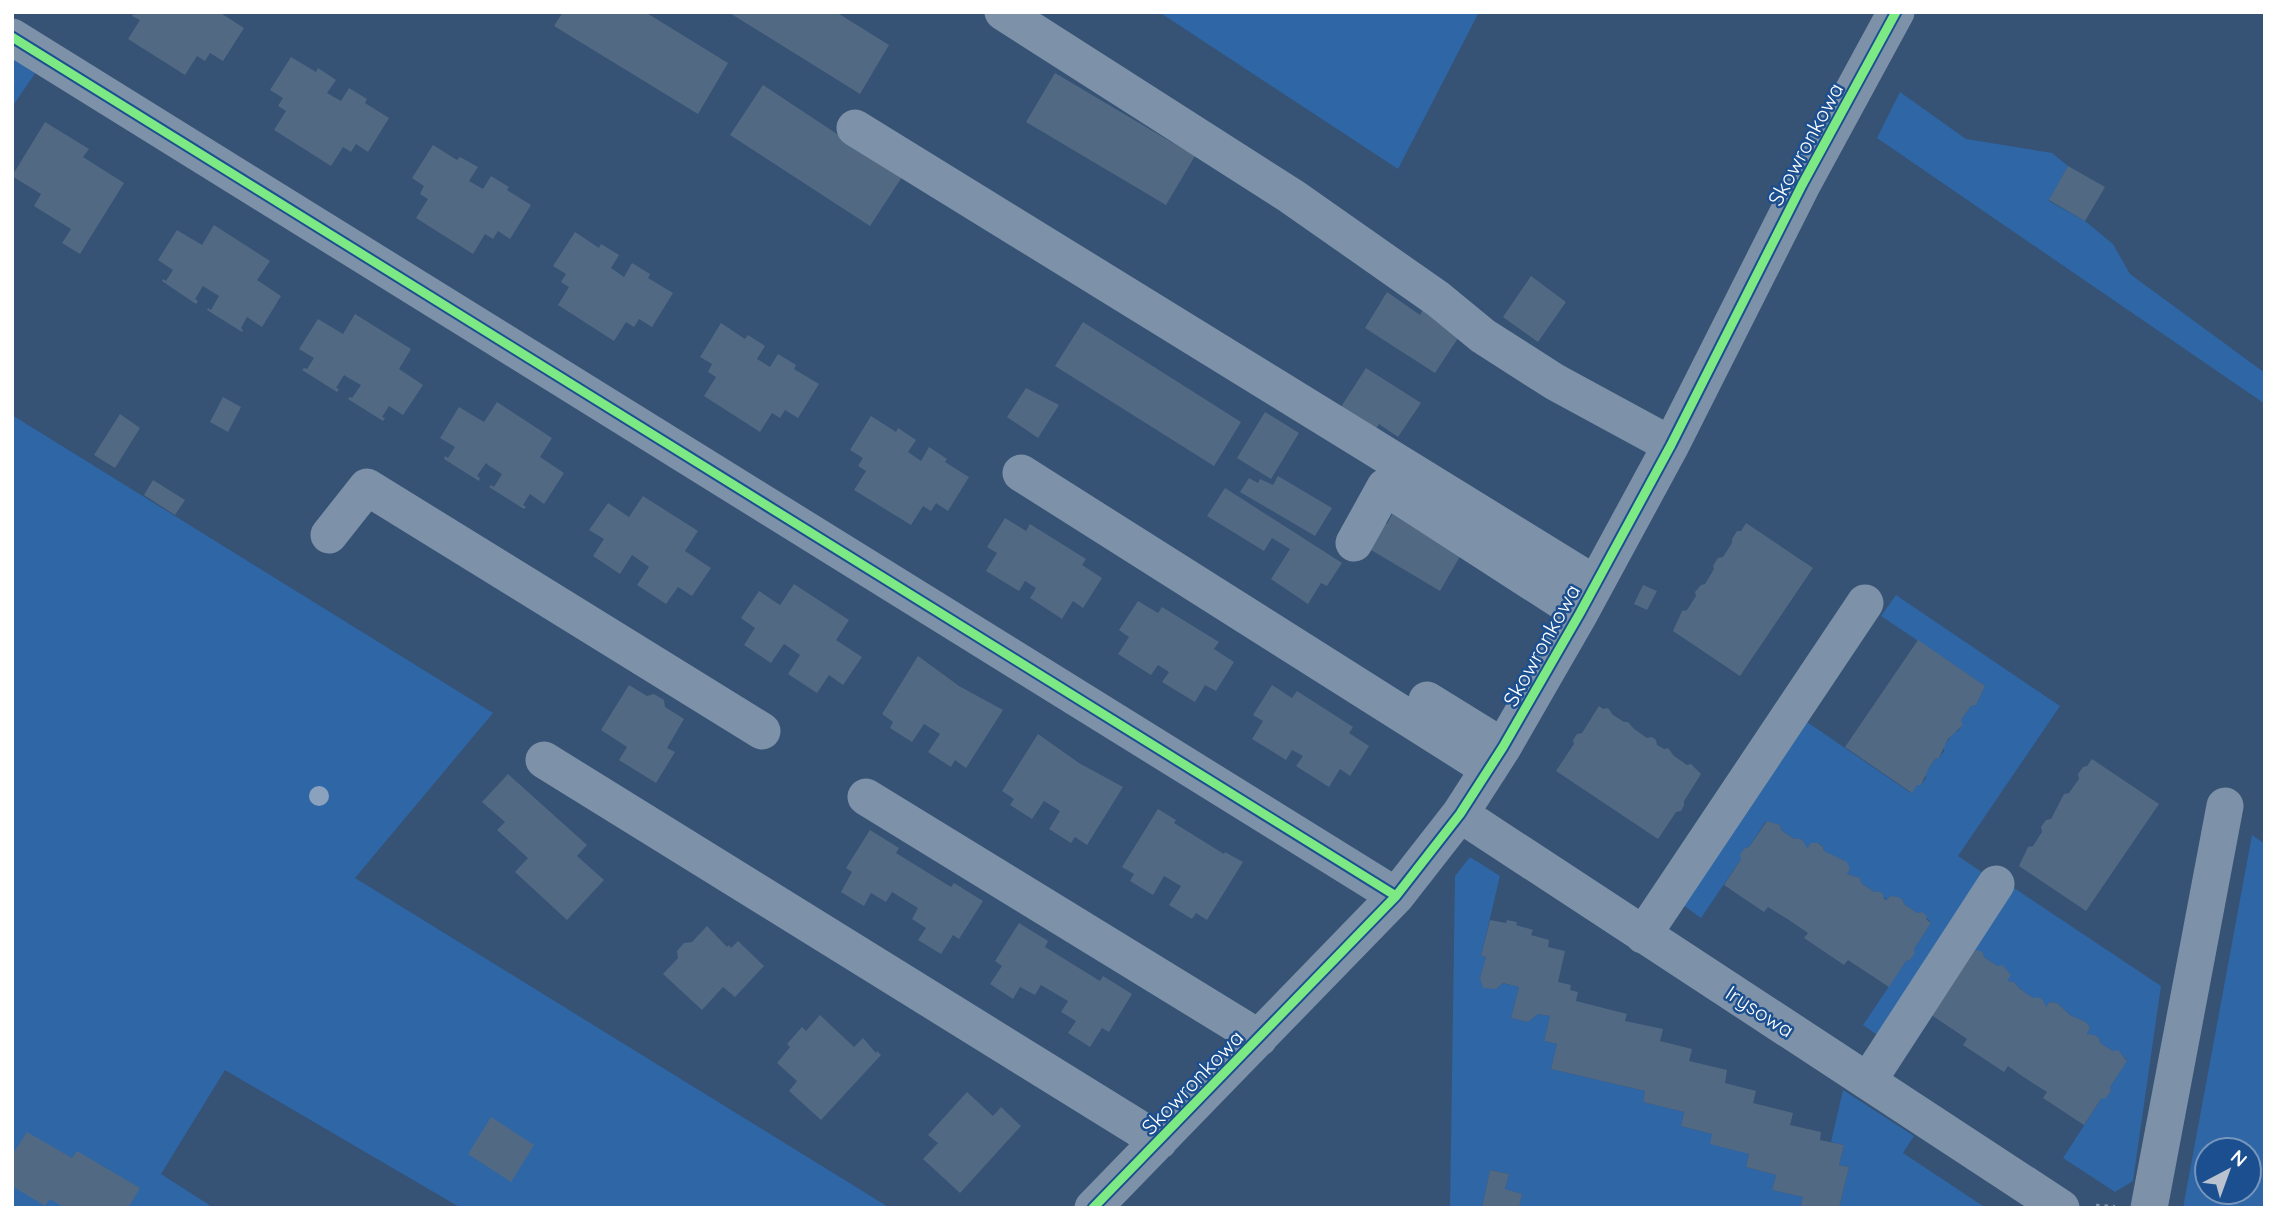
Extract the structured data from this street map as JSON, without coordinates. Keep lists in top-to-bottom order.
{
  "streets": {
    "street": ["Skowronkowa", "Irysowa"]
  },
  "crossings": [
    ["Skowronkowa", "Irysowa"]
  ],
  "north": "top right"
}
